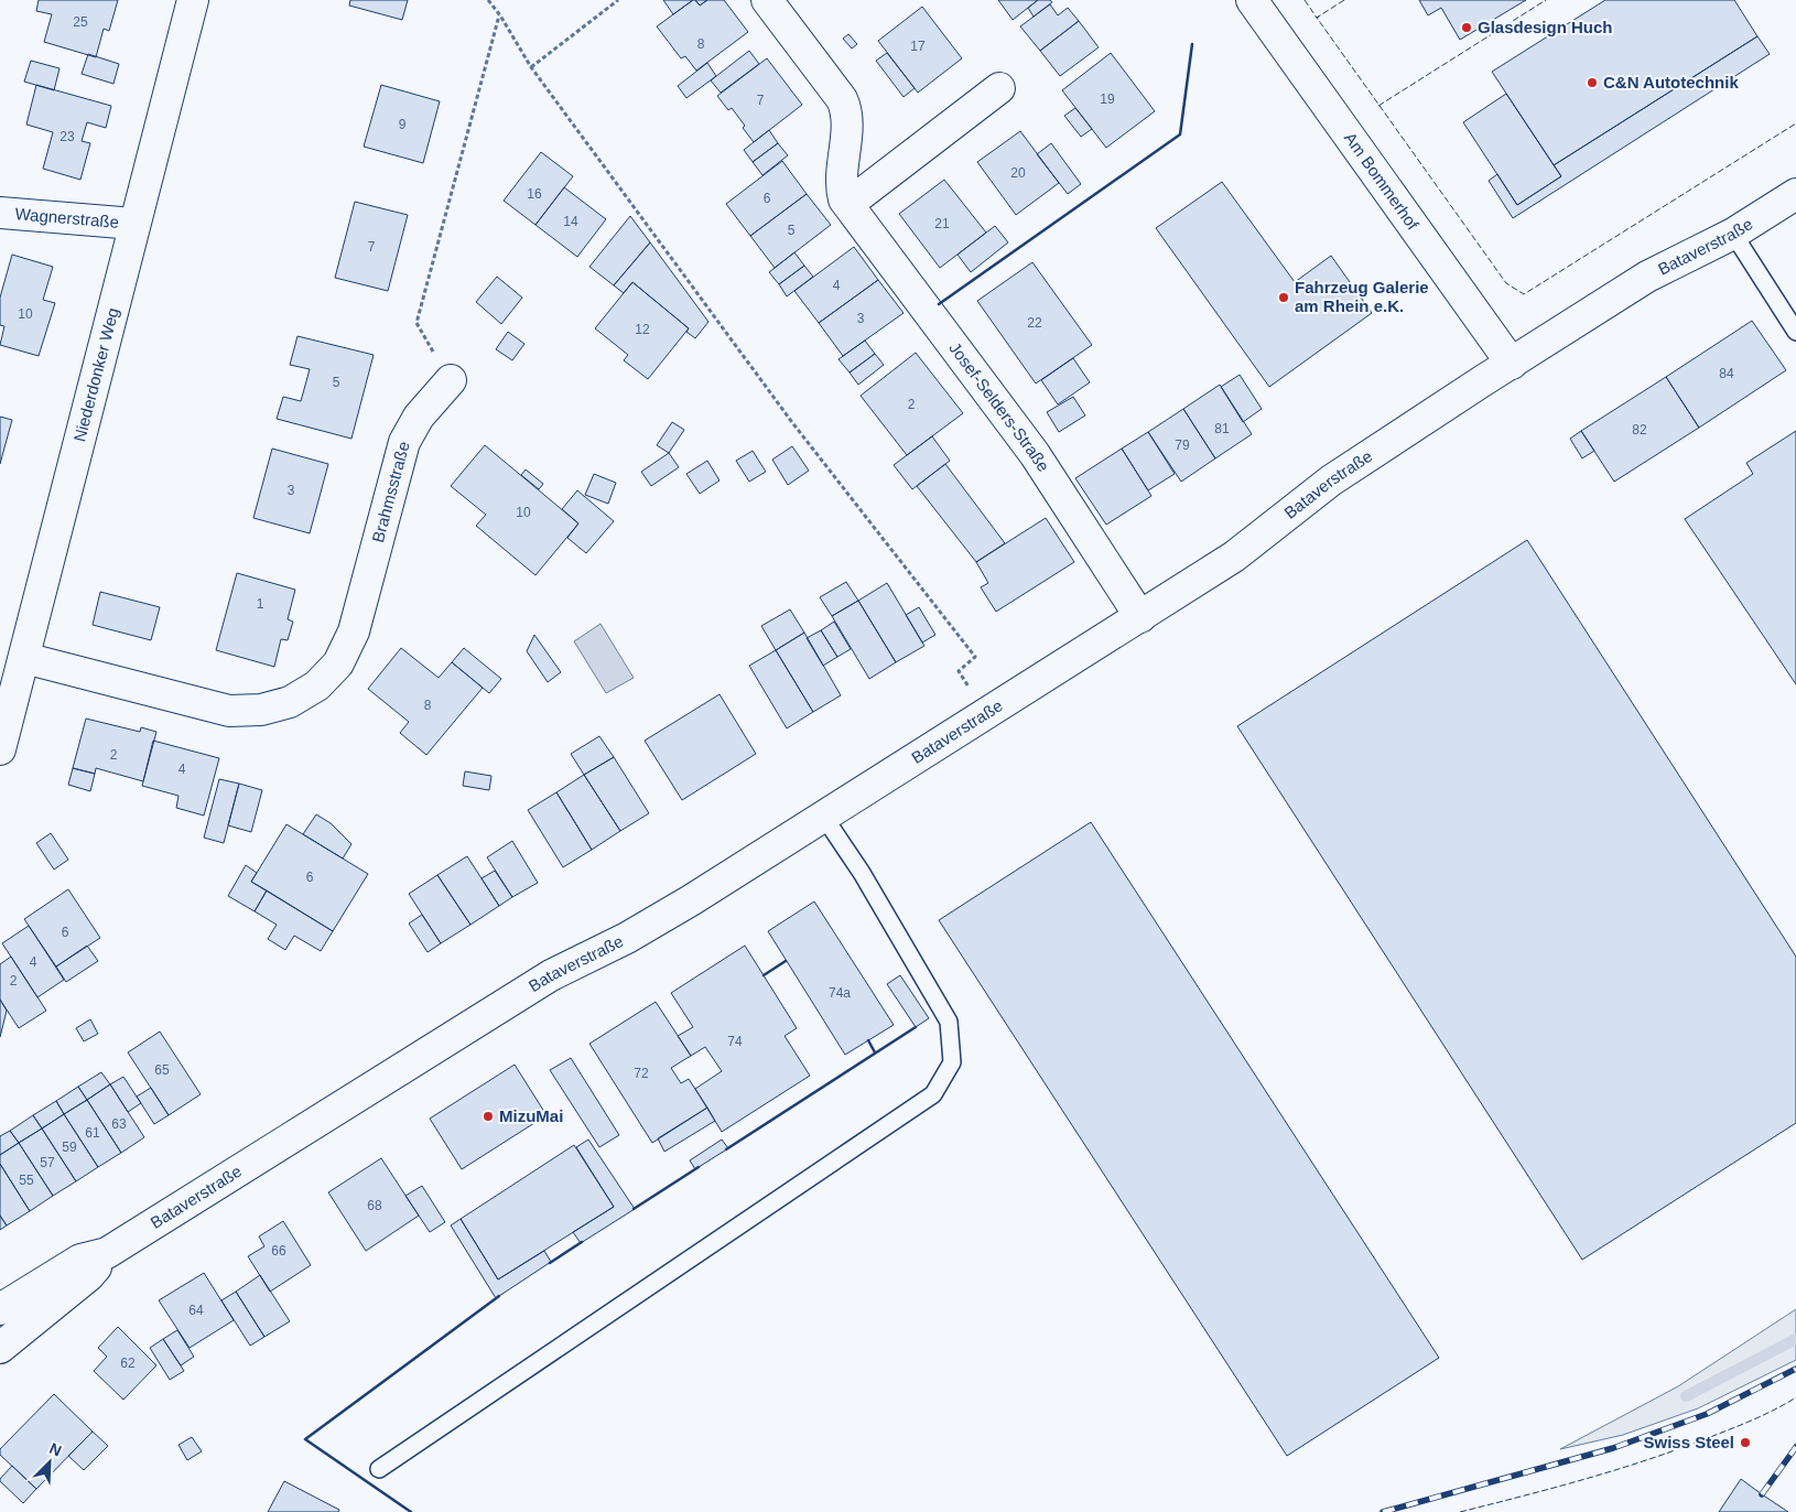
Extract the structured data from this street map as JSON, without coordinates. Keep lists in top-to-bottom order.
{
  "streets": {
    "street": [
      "Am Bommerhof",
      "Wagnerstraße",
      "Bataverstraße",
      "Niederdonker Weg",
      "Josef-Selders-Straße",
      "Brahmsstraße"
    ]
  },
  "crossings": [
    ["Am Bommerhof", "Bataverstraße"],
    ["Wagnerstraße", "Niederdonker Weg"],
    ["Bataverstraße", "Josef-Selders-Straße"],
    ["Niederdonker Weg", "Brahmsstraße"]
  ],
  "places": [
    "Glasdesign Huch",
    "C&N Autotechnik",
    "Fahrzeug Galerie am Rhein e.K.",
    "MizuMai",
    "Swiss Steel"
  ],
  "house_numbers": [
    "25",
    "8",
    "17",
    "19",
    "7",
    "9",
    "23",
    "20",
    "16",
    "6",
    "14",
    "21",
    "5",
    "7",
    "4",
    "10",
    "3",
    "22",
    "12",
    "84",
    "5",
    "2",
    "81",
    "82",
    "79",
    "3",
    "10",
    "1",
    "8",
    "2",
    "4",
    "6",
    "6",
    "4",
    "2",
    "74a",
    "74",
    "65",
    "72",
    "63",
    "61",
    "59",
    "57",
    "55",
    "68",
    "66",
    "64",
    "62"
  ],
  "north": "top right"
}
